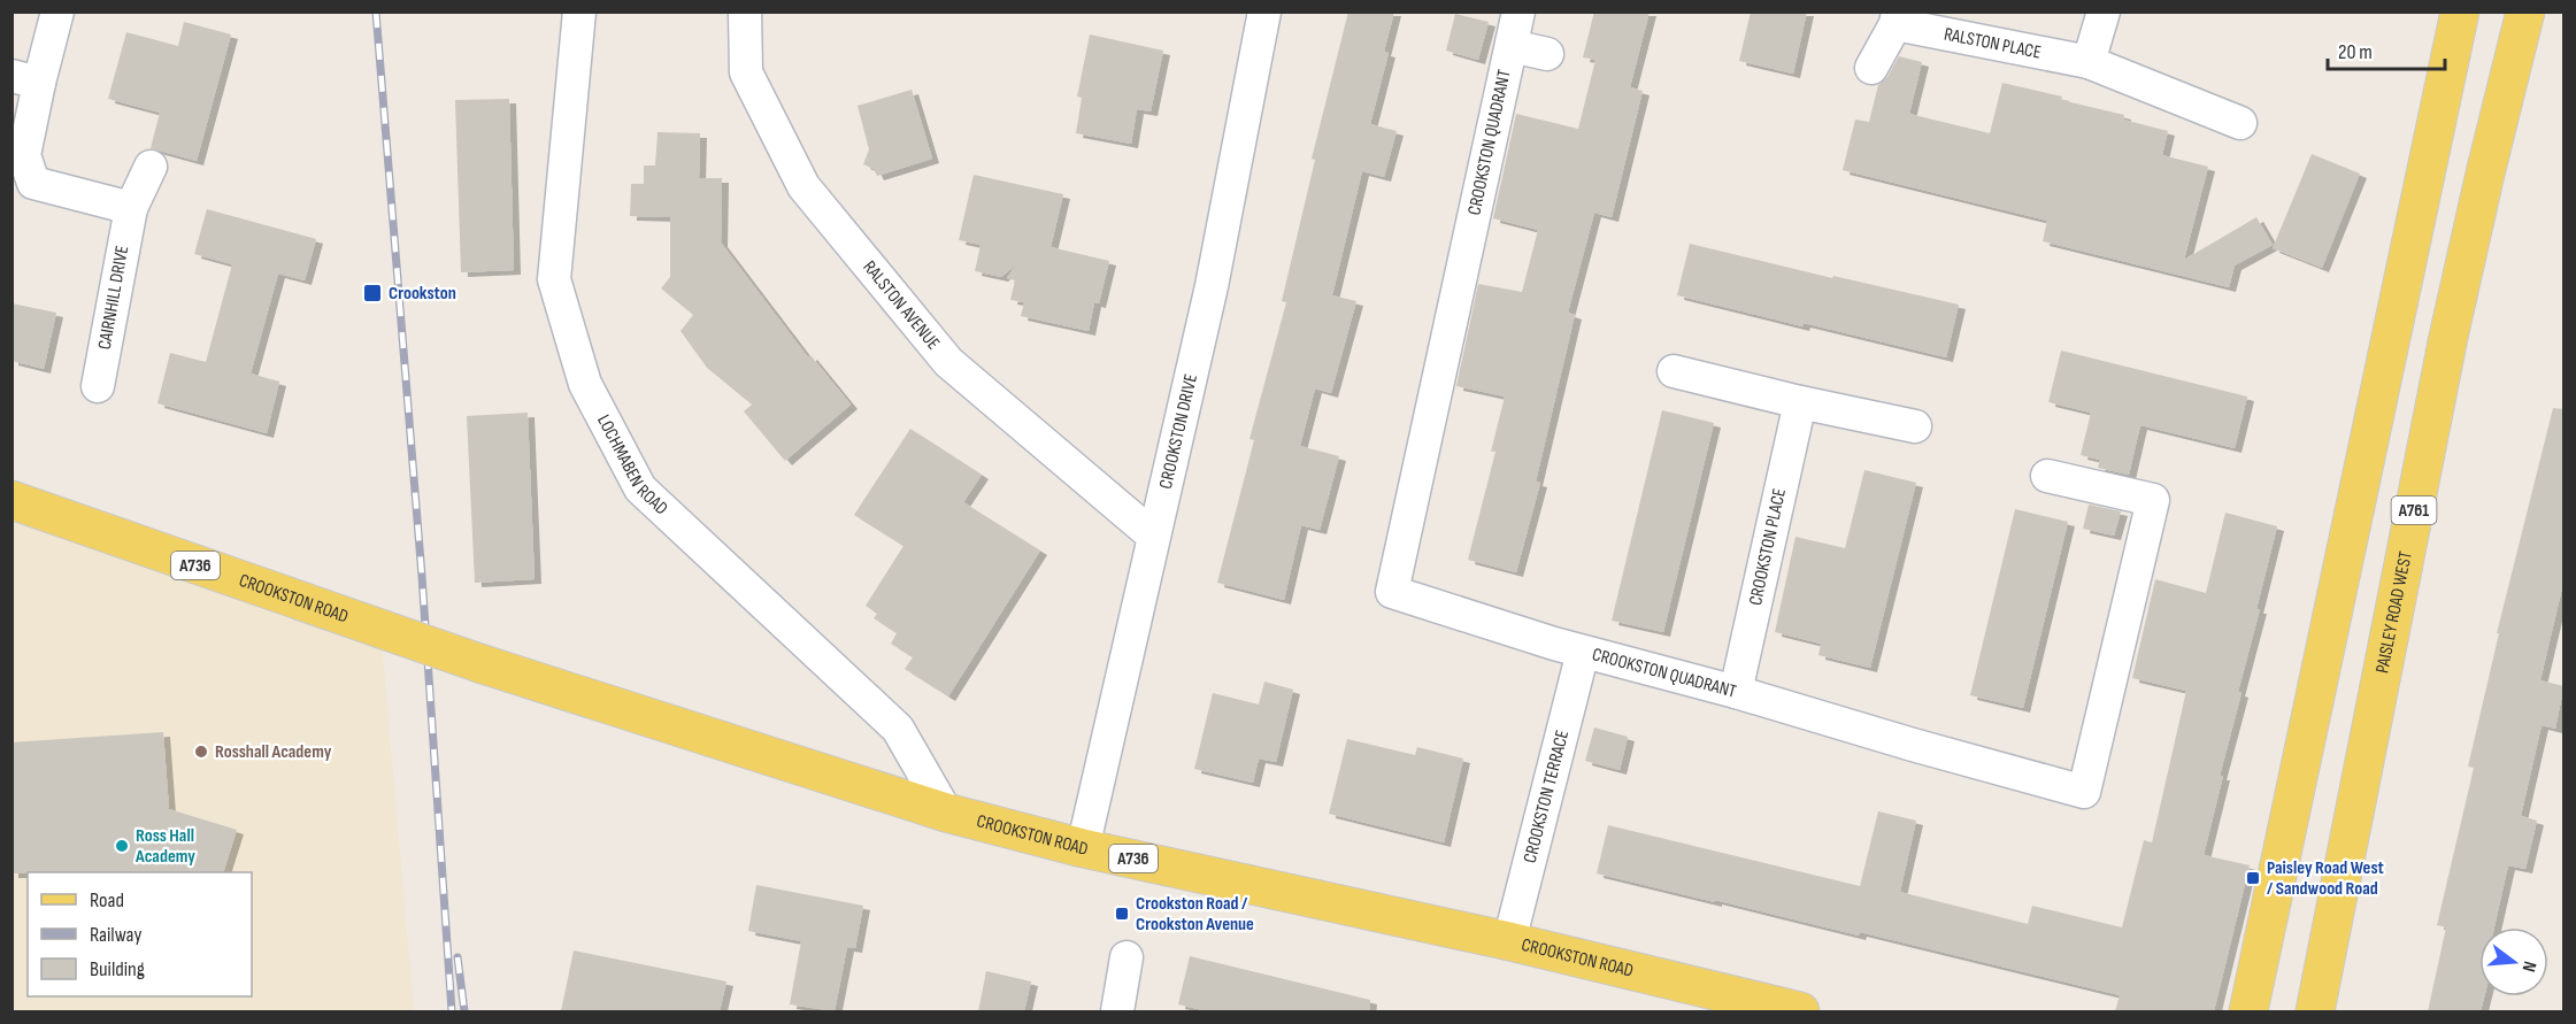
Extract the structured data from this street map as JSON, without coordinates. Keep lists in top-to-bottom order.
{
  "streets": {
    "main road": [
      "A761",
      "A736",
      "CROOKSTON ROAD",
      "PAISLEY ROAD WEST"
    ],
    "street": [
      "RALSTON PLACE",
      "CROOKSTON QUADRANT",
      "CAIRNHILL DRIVE",
      "RALSTON AVENUE",
      "CROOKSTON DRIVE",
      "LOCHMABEN ROAD",
      "CROOKSTON PLACE",
      "CROOKSTON TERRACE"
    ]
  },
  "crossings": [
    ["CROOKSTON QUADRANT", "CROOKSTON PLACE"],
    ["CROOKSTON QUADRANT", "CROOKSTON TERRACE"],
    ["RALSTON AVENUE", "CROOKSTON DRIVE"],
    ["CROOKSTON DRIVE", "CROOKSTON ROAD"],
    ["LOCHMABEN ROAD", "CROOKSTON ROAD"],
    ["CROOKSTON ROAD", "CROOKSTON TERRACE"]
  ],
  "places": {
    "transit": ["Crookston", "Paisley Road West / Sandwood Road", "Crookston Road / Crookston Avenue"],
    "other": ["Rosshall Academy", "Ross Hall Academy"]
  },
  "legend": ["Road", "Railway", "Building"],
  "scale_bar": "20 m",
  "north": "right"
}
